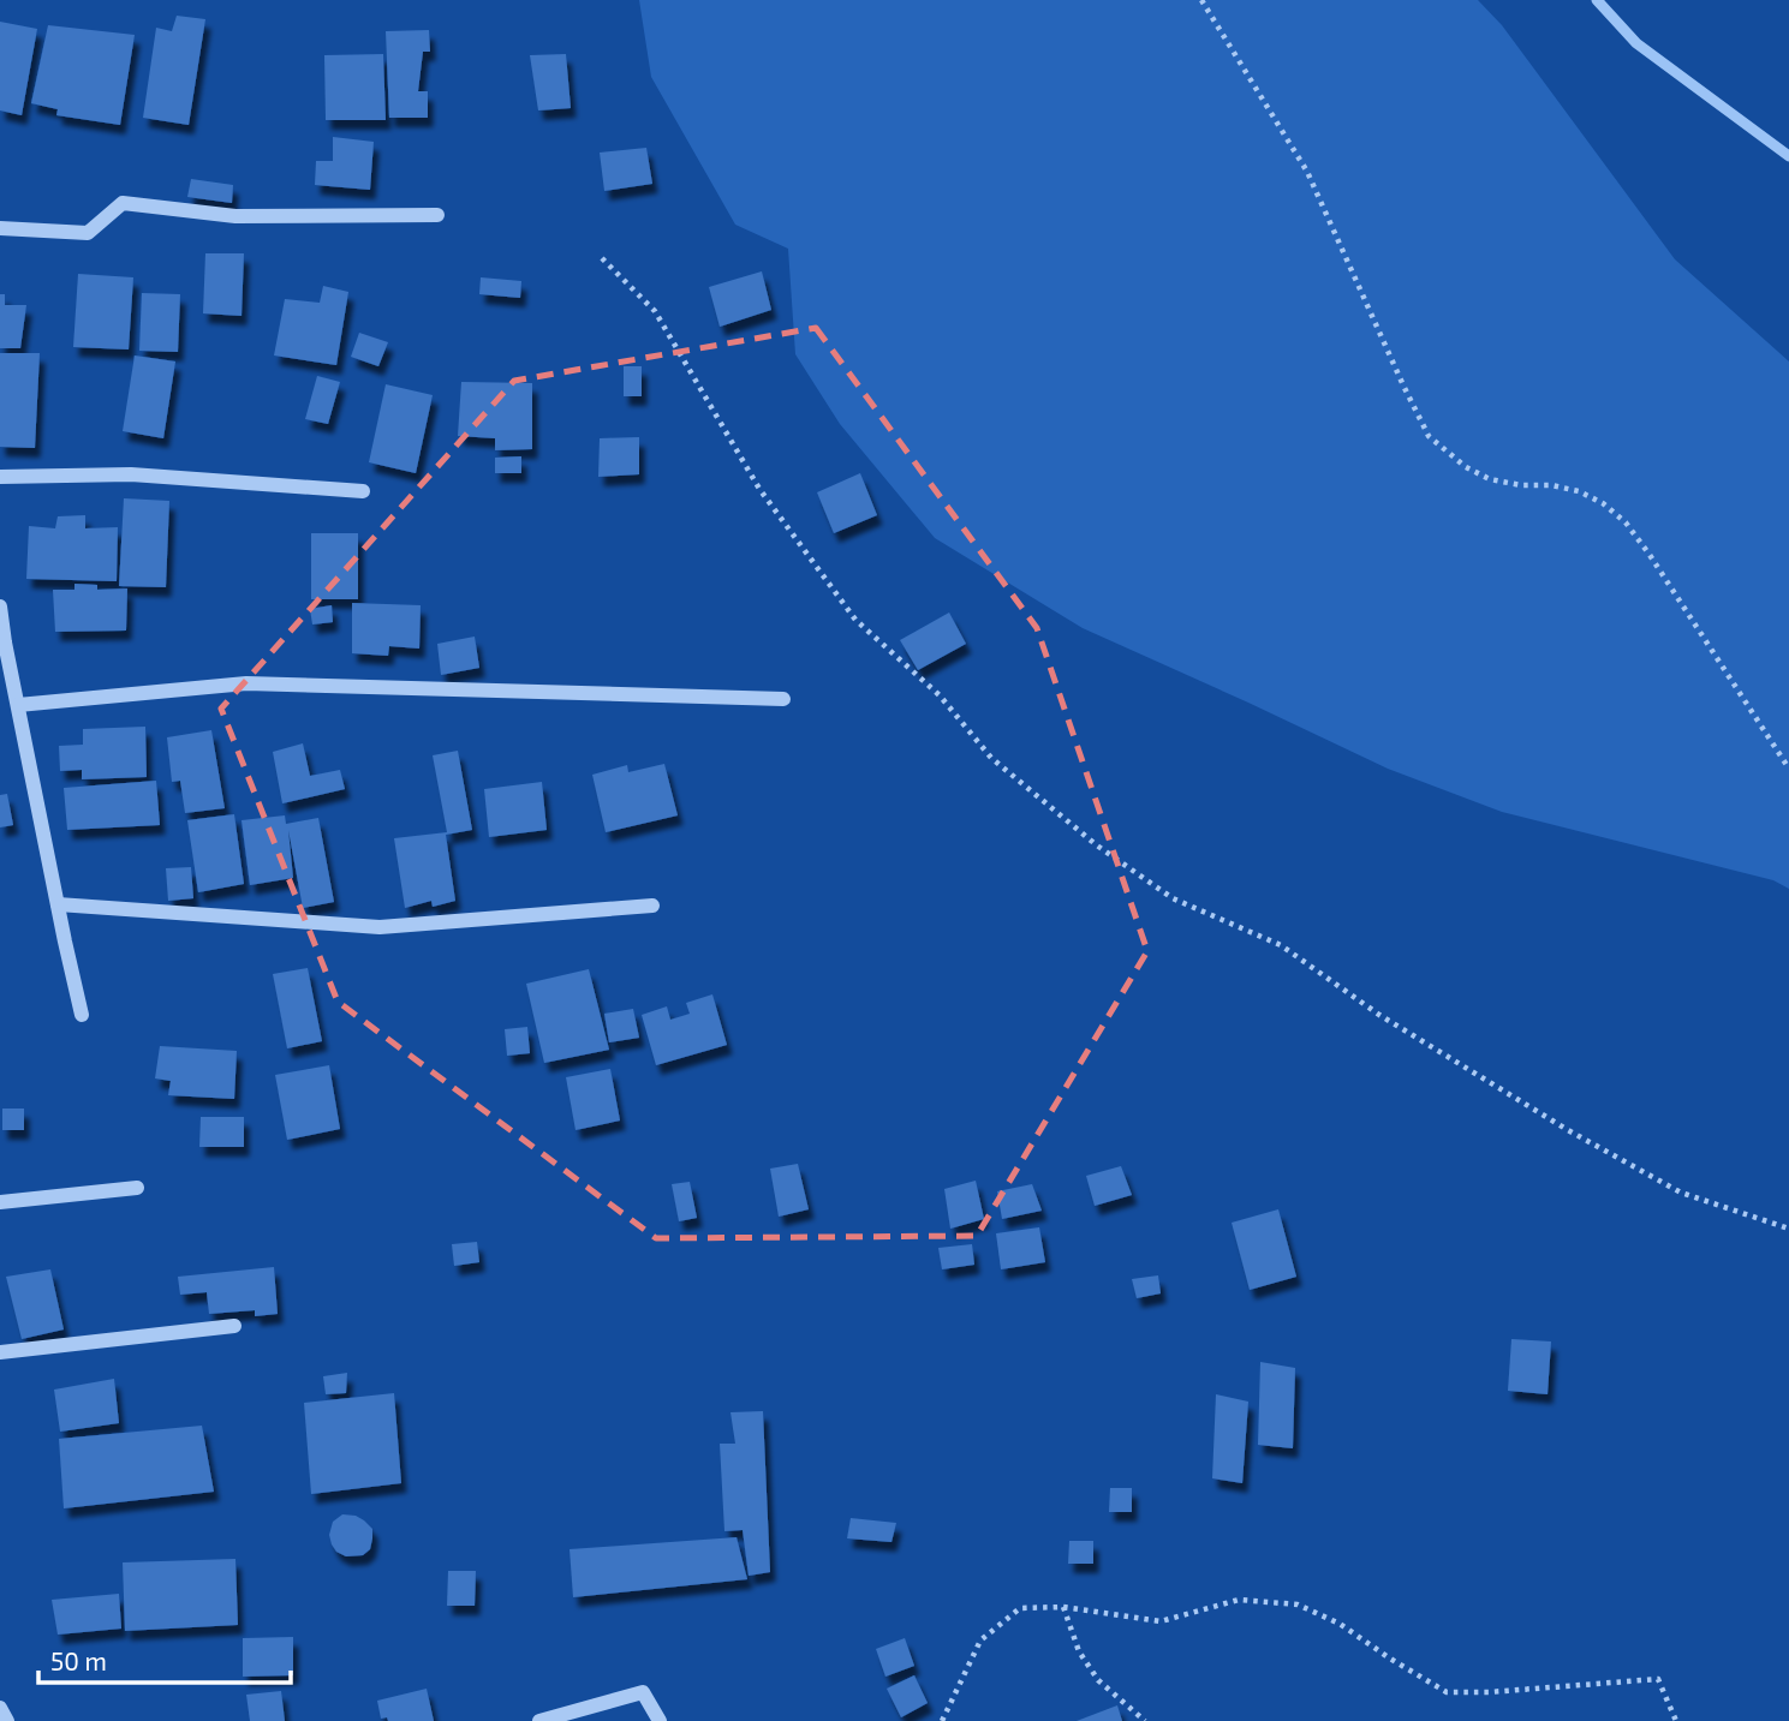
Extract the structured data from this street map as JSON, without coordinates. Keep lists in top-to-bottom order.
{
  "scale_bar": "50 m"
}
